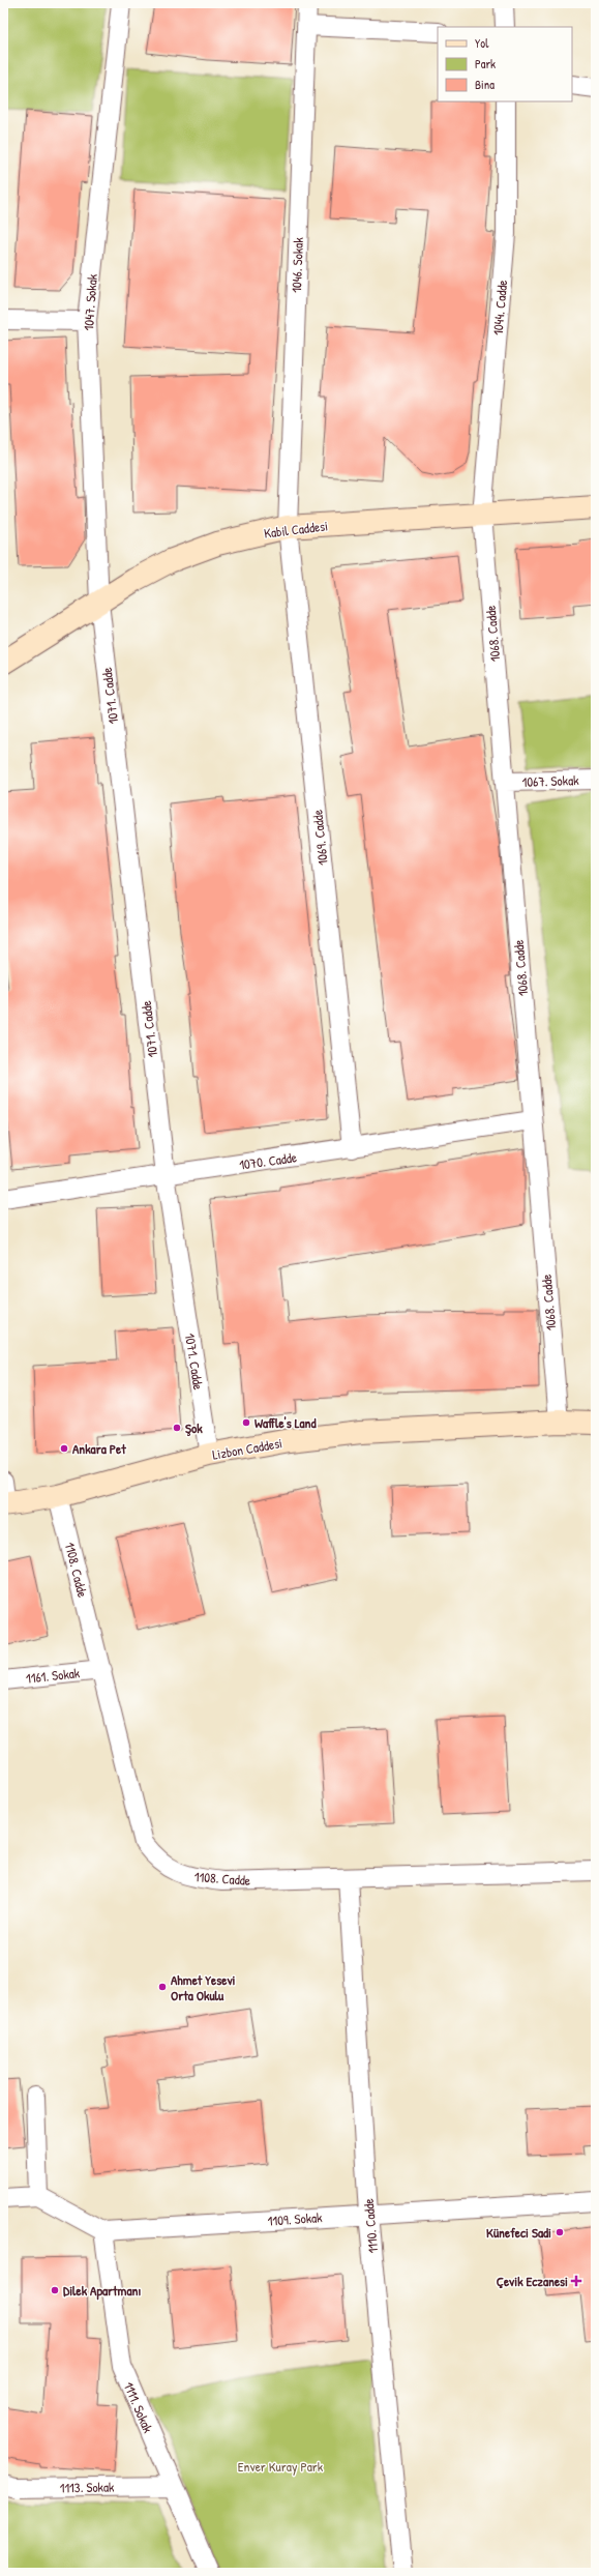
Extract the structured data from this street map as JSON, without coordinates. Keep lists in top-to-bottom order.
{
  "streets": {
    "main road": ["Kabil Caddesi", "Lizbon Caddesi"],
    "street": [
      "1046. Sokak",
      "1047. Sokak",
      "1044. Cadde",
      "1068. Cadde",
      "1071. Cadde",
      "1067. Sokak",
      "1069. Cadde",
      "1070. Cadde",
      "1108. Cadde",
      "1161. Sokak",
      "1109. Sokak",
      "1110. Cadde",
      "1111. Sokak",
      "1113. Sokak"
    ]
  },
  "crossings": [
    ["1046. Sokak", "Kabil Caddesi"],
    ["1046. Sokak", "1069. Cadde"],
    ["1047. Sokak", "Kabil Caddesi"],
    ["1047. Sokak", "1071. Cadde"],
    ["1044. Cadde", "Kabil Caddesi"],
    ["1044. Cadde", "1068. Cadde"],
    ["Kabil Caddesi", "1068. Cadde"],
    ["Kabil Caddesi", "1071. Cadde"],
    ["Kabil Caddesi", "1069. Cadde"],
    ["1068. Cadde", "1067. Sokak"],
    ["1068. Cadde", "1070. Cadde"],
    ["1068. Cadde", "Lizbon Caddesi"],
    ["1071. Cadde", "1070. Cadde"],
    ["1071. Cadde", "Lizbon Caddesi"],
    ["1069. Cadde", "1070. Cadde"],
    ["Lizbon Caddesi", "1108. Cadde"],
    ["1108. Cadde", "1161. Sokak"],
    ["1108. Cadde", "1110. Cadde"],
    ["1109. Sokak", "1110. Cadde"],
    ["1109. Sokak", "1111. Sokak"],
    ["1111. Sokak", "1113. Sokak"]
  ],
  "parks": ["Enver Kuray Park"],
  "places": {
    "other": [
      "Waffle's Land",
      "Şok",
      "Ankara Pet",
      "Ahmet Yesevi Orta Okulu",
      "Künefeci Sadi",
      "Dilek Apartmanı"
    ],
    "health": ["Çevik Eczanesi"]
  },
  "legend": ["Yol", "Park", "Bina"]
}
